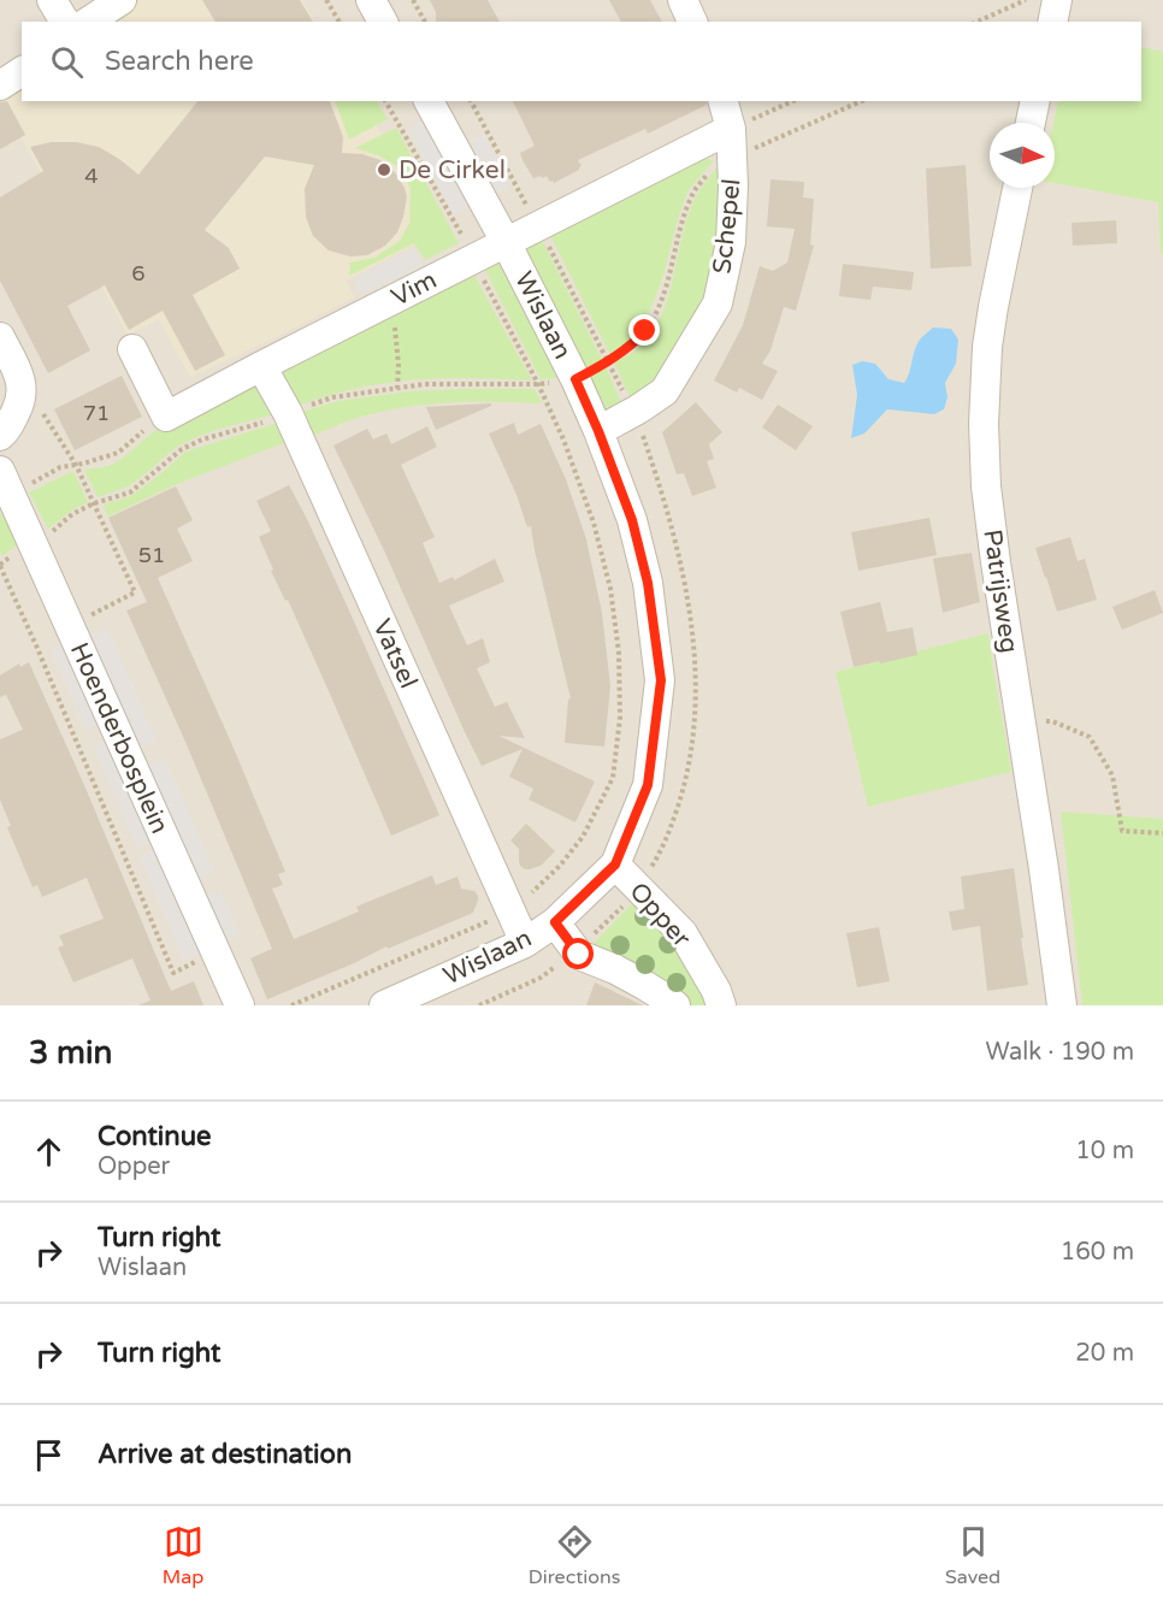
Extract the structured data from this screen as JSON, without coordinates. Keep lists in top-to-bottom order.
{
  "streets": {
    "street": [
      "Schepel",
      "Vim",
      "Wislaan",
      "Patrijsweg",
      "Vatsel",
      "Hoenderbosplein",
      "Opper"
    ]
  },
  "crossings": [
    ["Schepel", "Vim"],
    ["Schepel", "Wislaan"],
    ["Vim", "Wislaan"],
    ["Vim", "Vatsel"],
    ["Wislaan", "Vatsel"],
    ["Wislaan", "Opper"]
  ],
  "places": ["De Cirkel"],
  "house_numbers": [
    "4",
    "6",
    "71",
    "51"
  ],
  "north": "right",
  "page": {
    "search": "Search here",
    "heading": ["3 min", "Walk · 190 m"],
    "list": [
      ["Continue", "Opper", "10 m"],
      ["Turn right", "Wislaan", "160 m"],
      ["Turn right", "20 m"],
      "Arrive at destination"
    ],
    "nav": ["Map", "Directions", "Saved"]
  }
}
